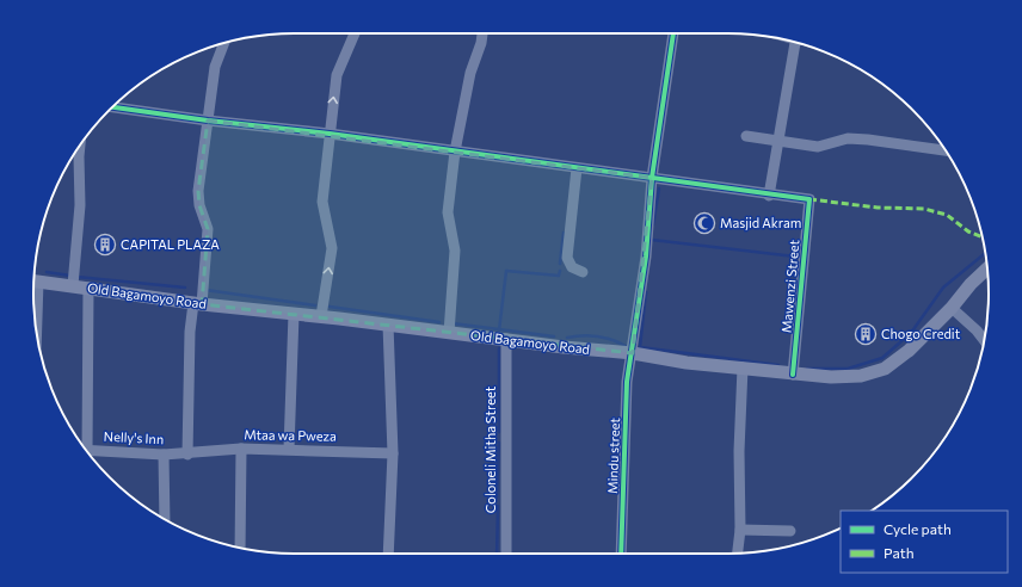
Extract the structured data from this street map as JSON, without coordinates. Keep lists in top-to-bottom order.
{
  "streets": {
    "main road": ["Old Bagamoyo Road"],
    "street": [
      "Mawenzi Street",
      "Mtaa wa Pweza",
      "Nelly's Inn",
      "Coloneli Mitha Street",
      "Mindu street"
    ]
  },
  "crossings": [
    ["Mawenzi Street", "Old Bagamoyo Road"],
    ["Old Bagamoyo Road", "Coloneli Mitha Street"],
    ["Old Bagamoyo Road", "Mindu street"],
    ["Mtaa wa Pweza", "Nelly's Inn"]
  ],
  "places": {
    "mosque": ["Masjid Akram"],
    "building": ["CAPITAL PLAZA", "Chogo Credit"]
  },
  "legend": ["Cycle path", "Path"]
}
